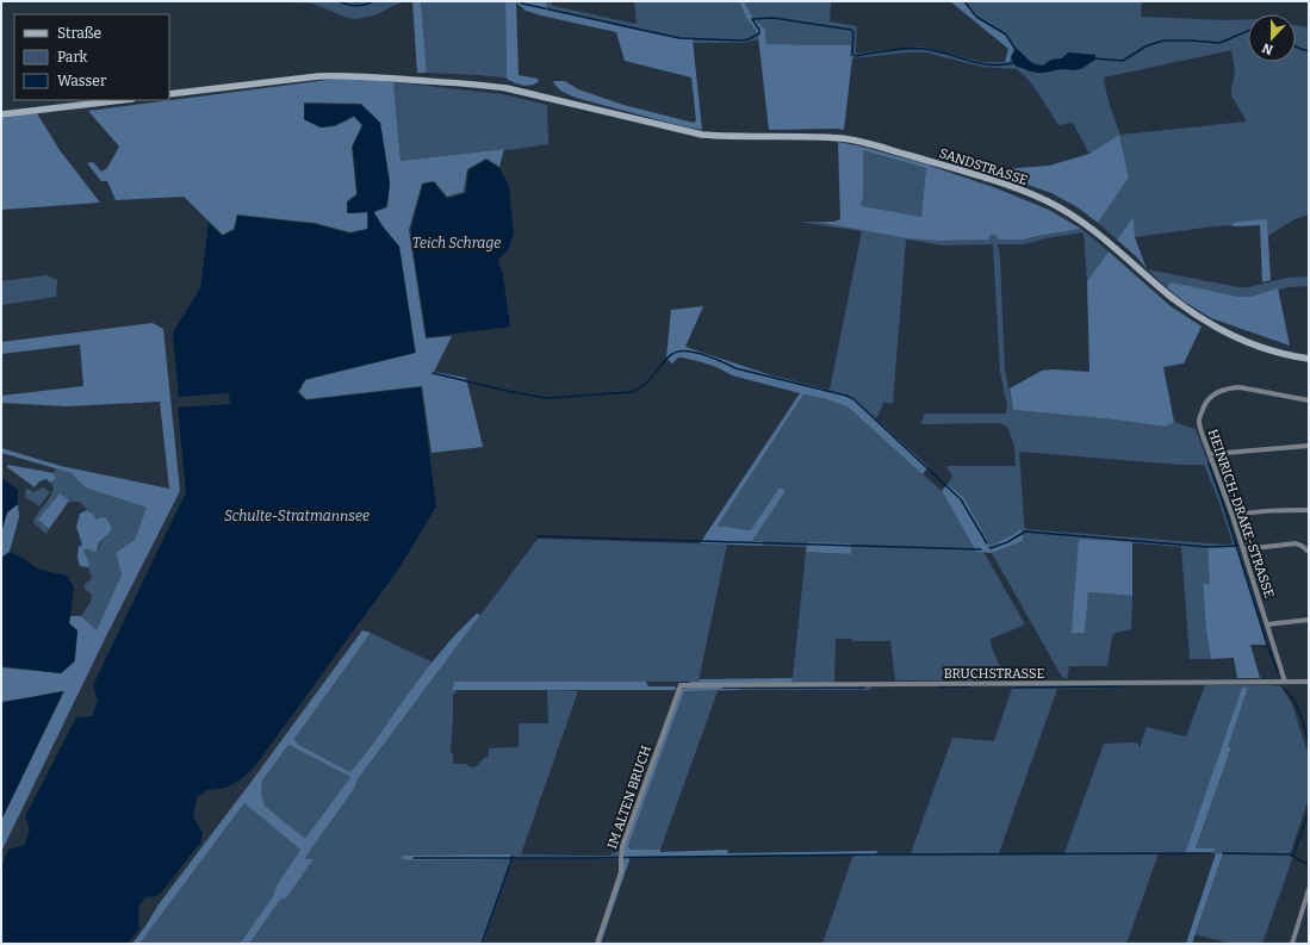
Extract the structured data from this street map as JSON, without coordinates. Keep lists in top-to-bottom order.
{
  "streets": {
    "main road": ["SANDSTRASSE"],
    "street": ["HEINRICH-DRAKE-STRASSE", "BRUCHSTRASSE", "IM ALTEN BRUCH"]
  },
  "crossings": [
    ["HEINRICH-DRAKE-STRASSE", "BRUCHSTRASSE"],
    ["BRUCHSTRASSE", "IM ALTEN BRUCH"]
  ],
  "water": ["Teich Schrage", "Schulte-Stratmannsee"],
  "legend": ["Straße", "Park", "Wasser"],
  "north": "bottom"
}
